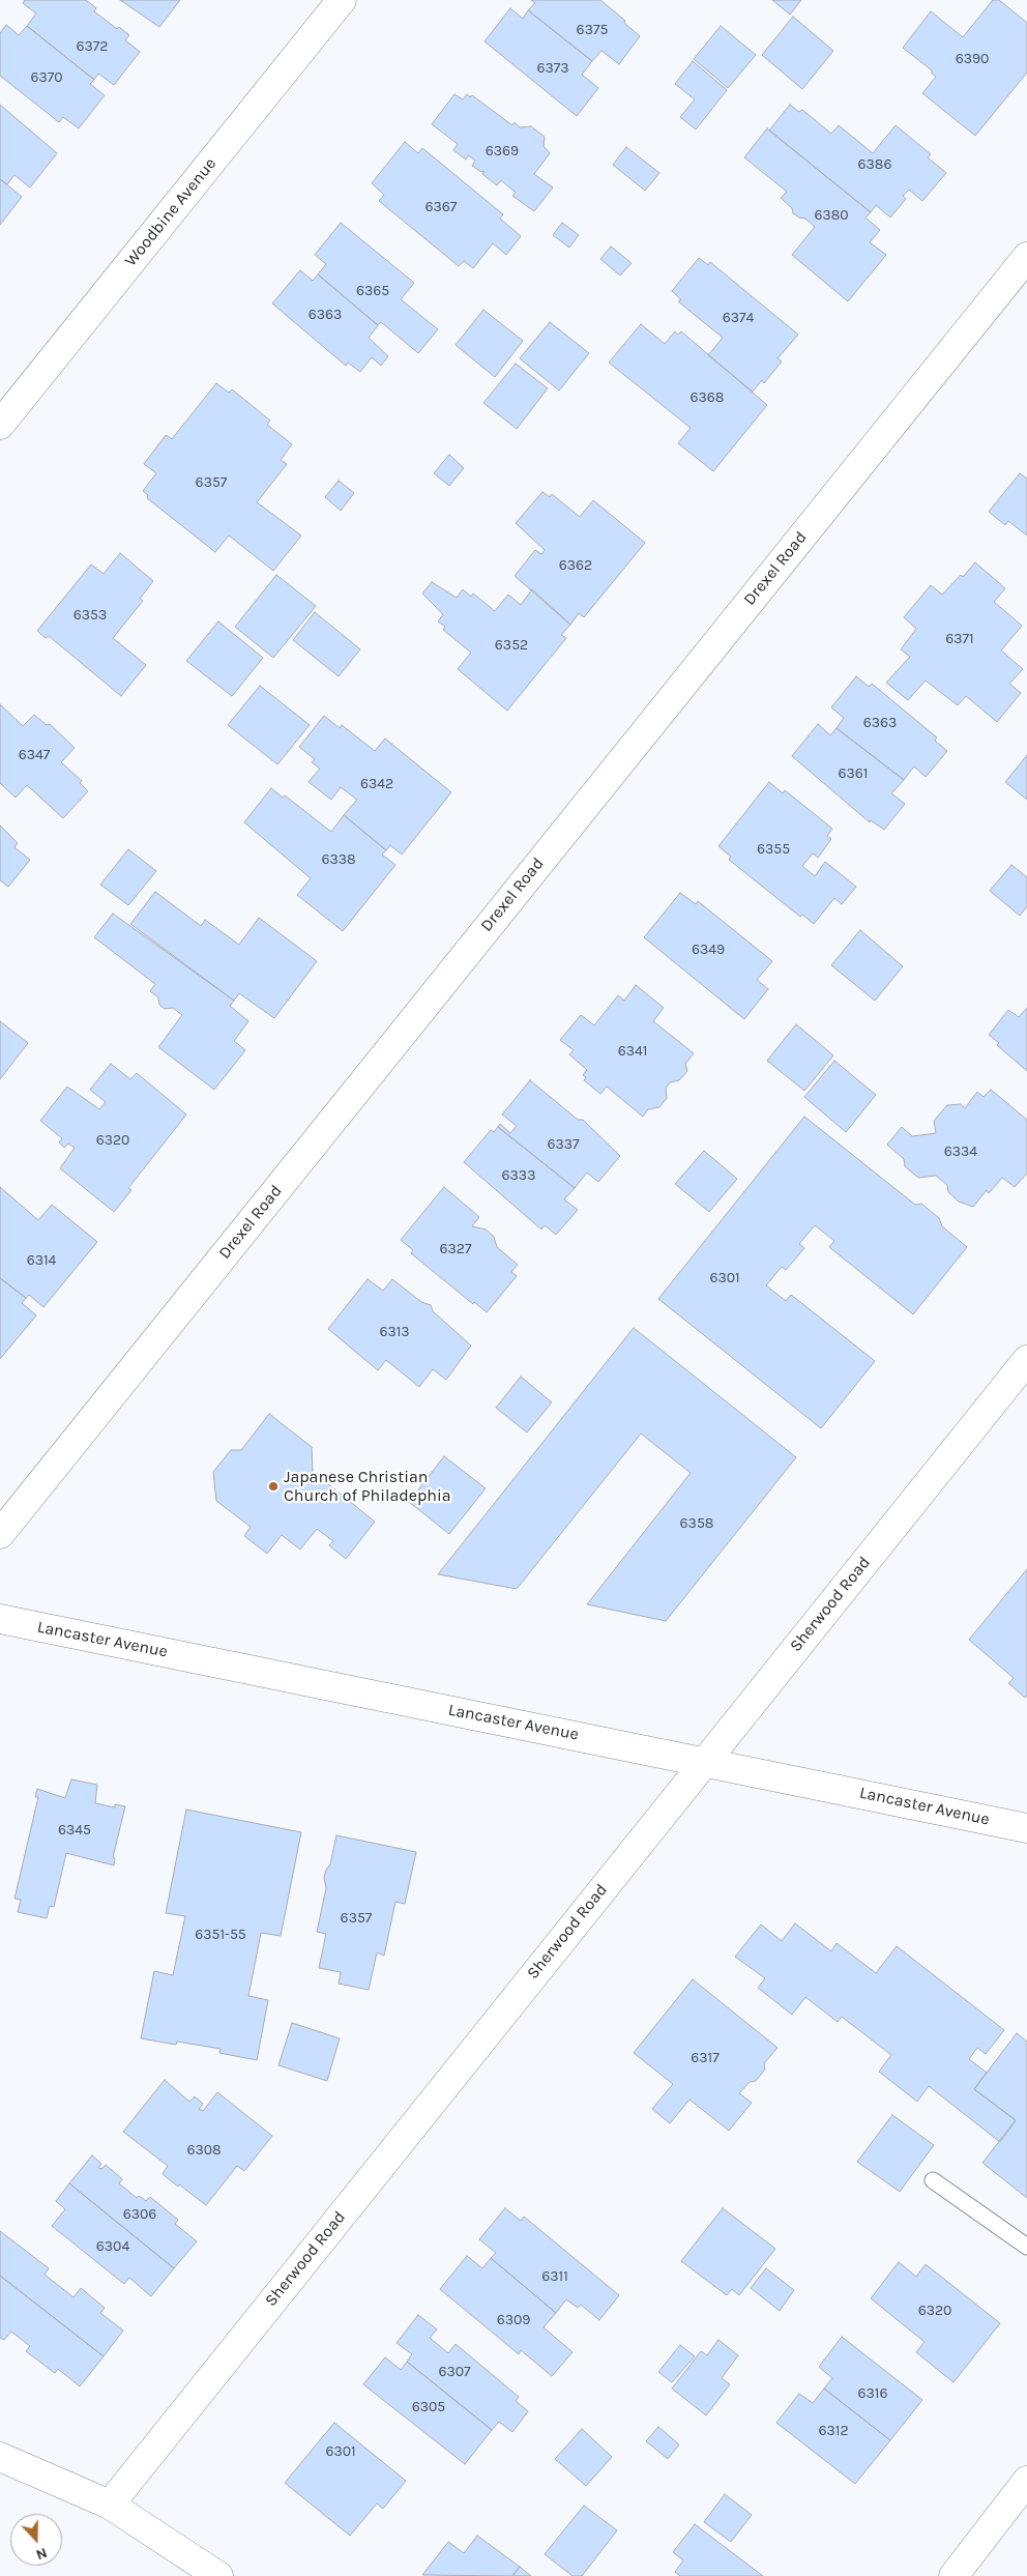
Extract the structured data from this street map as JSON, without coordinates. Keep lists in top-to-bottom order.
{
  "streets": {
    "main road": [
      "Woodbine Avenue",
      "Drexel Road",
      "Sherwood Road",
      "Lancaster Avenue"
    ]
  },
  "crossings": [
    ["Sherwood Road", "Lancaster Avenue"]
  ],
  "places": ["Japanese Christian Church of Philadephia"],
  "house_numbers": [
    "6375",
    "6372",
    "6390",
    "6373",
    "6370",
    "6369",
    "6386",
    "6367",
    "6380",
    "6365",
    "6363",
    "6374",
    "6368",
    "6357",
    "6362",
    "6353",
    "6371",
    "6352",
    "6363",
    "6347",
    "6361",
    "6342",
    "6355",
    "6338",
    "6349",
    "6341",
    "6320",
    "6337",
    "6334",
    "6333",
    "6327",
    "6314",
    "6301",
    "6313",
    "6358",
    "6345",
    "6357",
    "6351-55",
    "6317",
    "6308",
    "6306",
    "6304",
    "6311",
    "6320",
    "6309",
    "6307",
    "6316",
    "6305",
    "6312",
    "6301"
  ],
  "north": "bottom"
}
